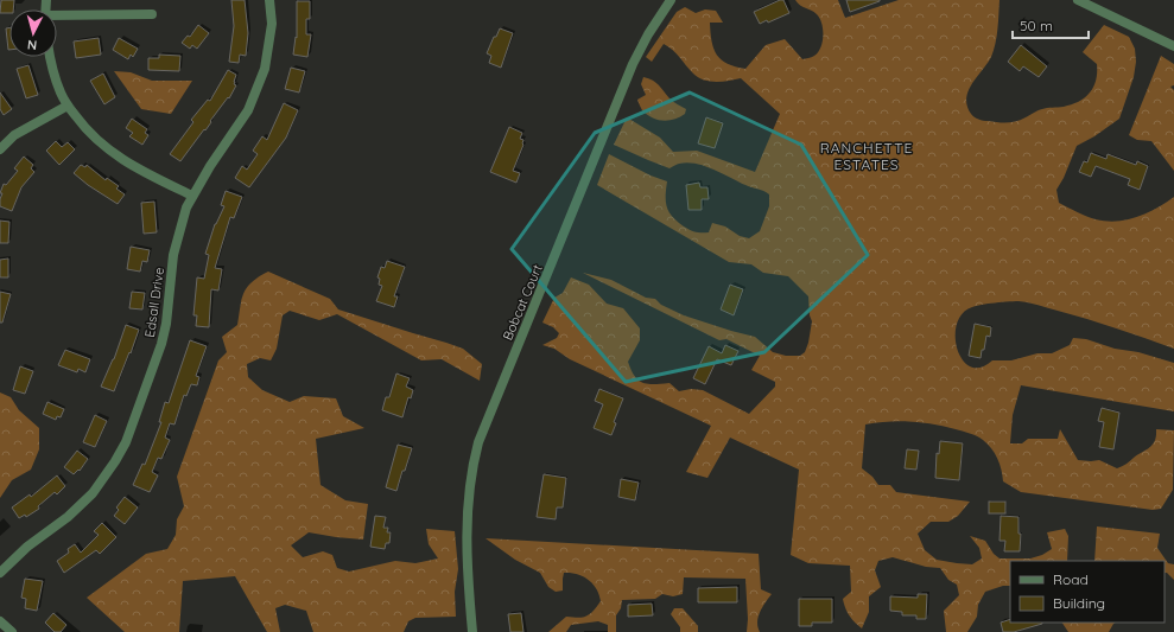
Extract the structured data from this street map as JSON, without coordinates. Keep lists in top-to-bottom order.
{
  "streets": {
    "street": ["Edsall Drive", "Bobcat Court"]
  },
  "districts": ["RANCHETTE ESTATES"],
  "legend": ["Road", "Building"],
  "scale_bar": "50 m",
  "north": "bottom"
}
